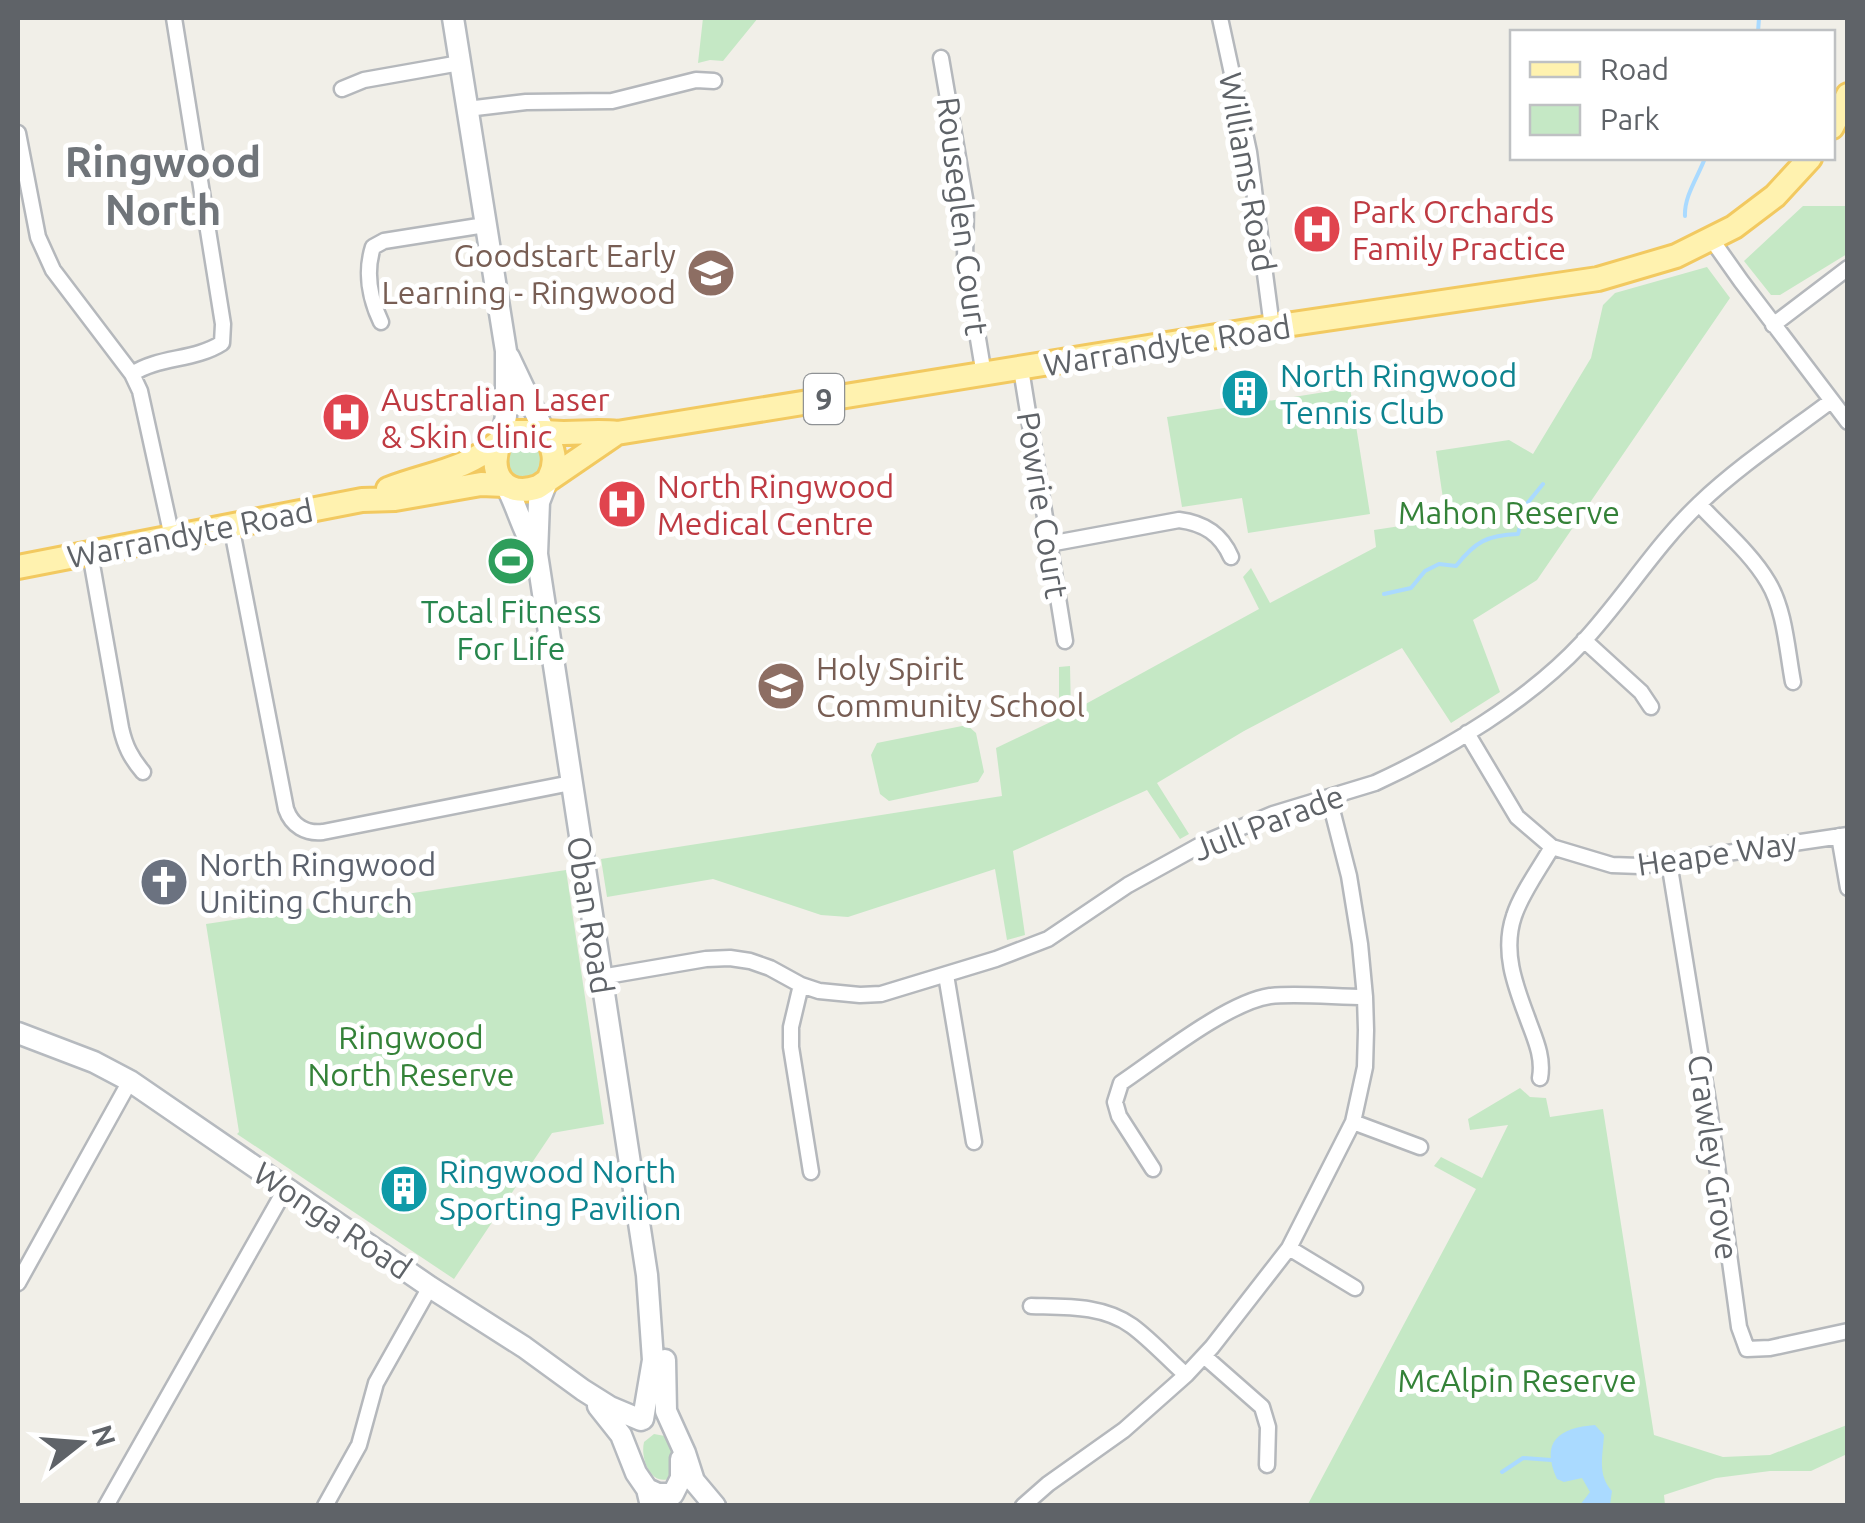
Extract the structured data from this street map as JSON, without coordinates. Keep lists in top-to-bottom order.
{
  "streets": {
    "main road": [
      "Warrandyte Road",
      "9",
      "Oban Road",
      "Wonga Road"
    ],
    "street": [
      "Williams Road",
      "Rouseglen Court",
      "Powrie Court",
      "Jull Parade",
      "Heape Way",
      "Crawley Grove"
    ]
  },
  "crossings": [
    ["Williams Road", "Warrandyte Road"],
    ["Rouseglen Court", "Warrandyte Road"],
    ["Warrandyte Road", "9"],
    ["Warrandyte Road", "Powrie Court"],
    ["Warrandyte Road", "Oban Road"],
    ["9", "Oban Road"],
    ["Jull Parade", "Heape Way"],
    ["Jull Parade", "Oban Road"],
    ["Heape Way", "Crawley Grove"],
    ["Oban Road", "Wonga Road"]
  ],
  "districts": ["Ringwood North"],
  "parks": ["Mahon Reserve", "Ringwood North Reserve", "McAlpin Reserve"],
  "places": {
    "hospital": ["Park Orchards Family Practice", "Australian Laser & Skin Clinic", "North Ringwood Medical Centre"],
    "school or university": ["Goodstart Early Learning - Ringwood", "Holy Spirit Community School"],
    "building": ["North Ringwood Tennis Club", "Ringwood North Sporting Pavilion"],
    "sports": ["Total Fitness For Life"],
    "church": ["North Ringwood Uniting Church"]
  },
  "legend": ["Road", "Park"],
  "north": "right"
}
